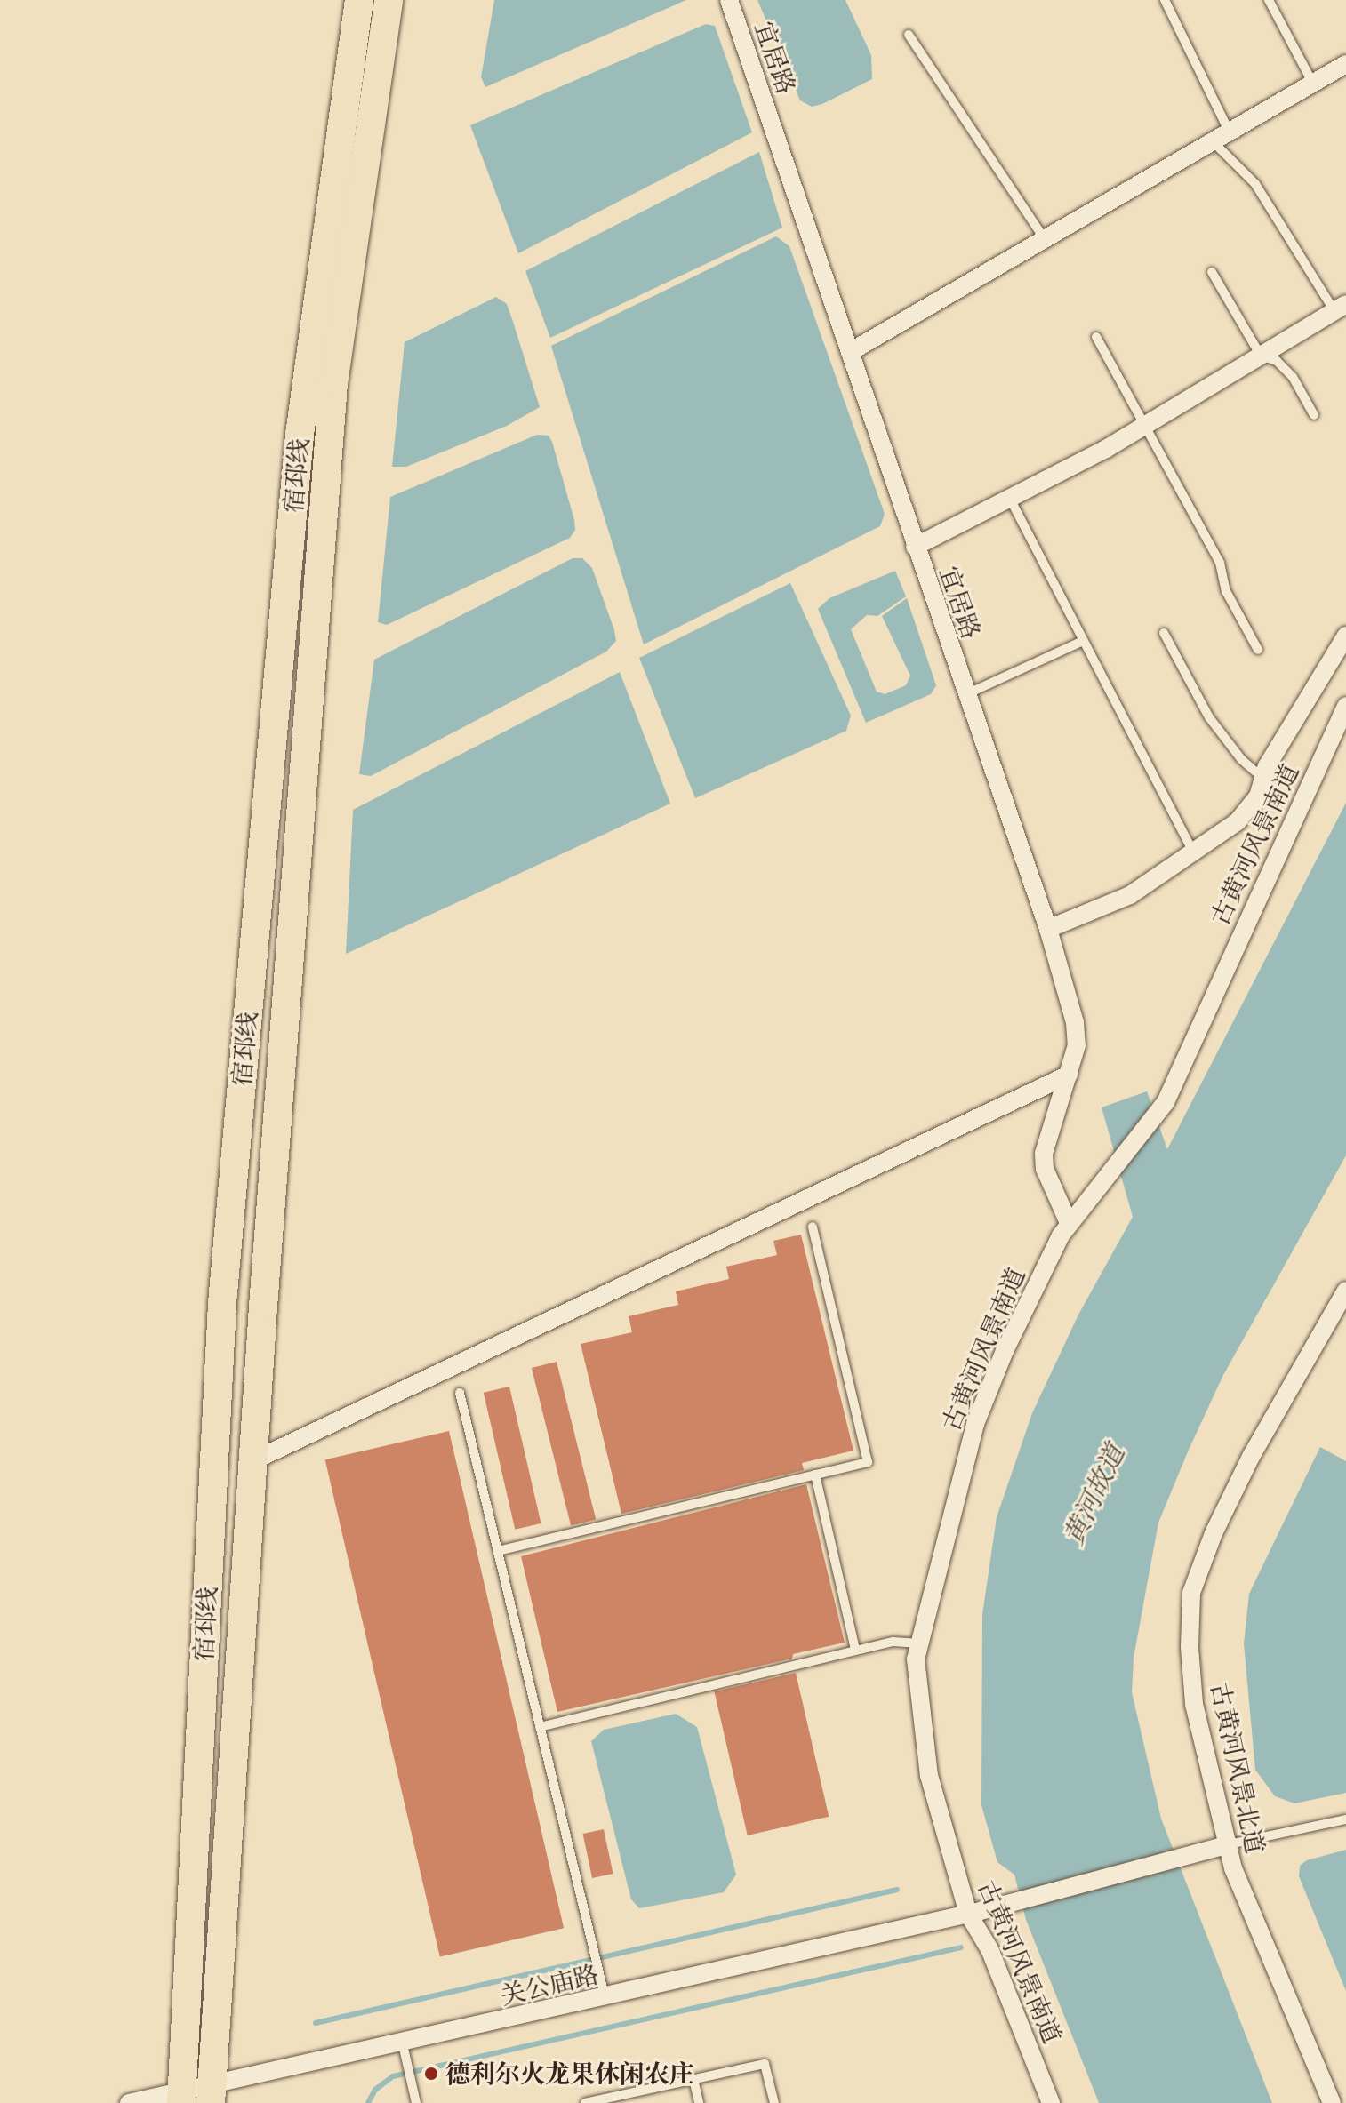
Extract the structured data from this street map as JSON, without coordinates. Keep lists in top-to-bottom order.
{
  "streets": {
    "main road": ["宿邳线"],
    "street": [
      "宜居路",
      "古黄河风景南道",
      "古黄河风景北道",
      "关公庙路"
    ]
  },
  "crossings": [
    ["宜居路", "古黄河风景南道"],
    ["宿邳线", "关公庙路"],
    ["古黄河风景南道", "关公庙路"],
    ["古黄河风景北道", "关公庙路"]
  ],
  "water": ["黄河故道"],
  "places": ["德利尔火龙果休闲农庄"]
}
